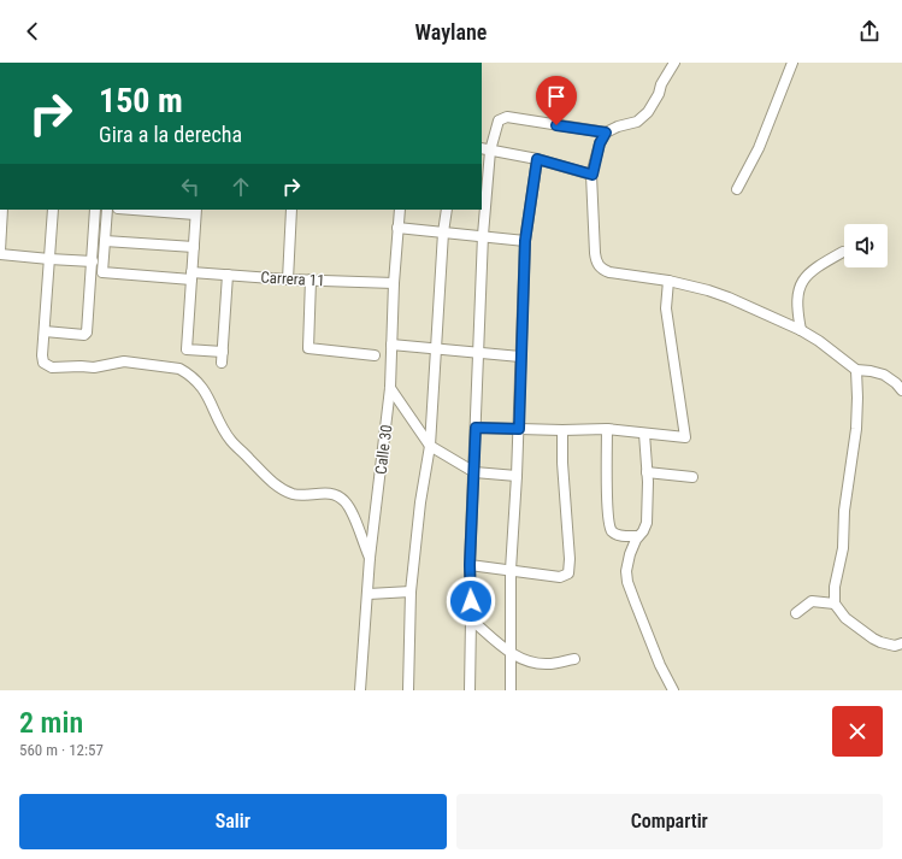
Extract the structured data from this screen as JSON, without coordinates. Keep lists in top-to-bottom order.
{
  "streets": {
    "street": ["Carrera 11", "Calle 30"]
  },
  "crossings": [
    ["Carrera 11", "Calle 30"]
  ],
  "page": {
    "header": "Waylane",
    "turn": ["150 m", "Gira a la derecha"],
    "heading": ["2 min", "560 m · 12:57"],
    "buttons": ["Salir", "Compartir"]
  }
}
